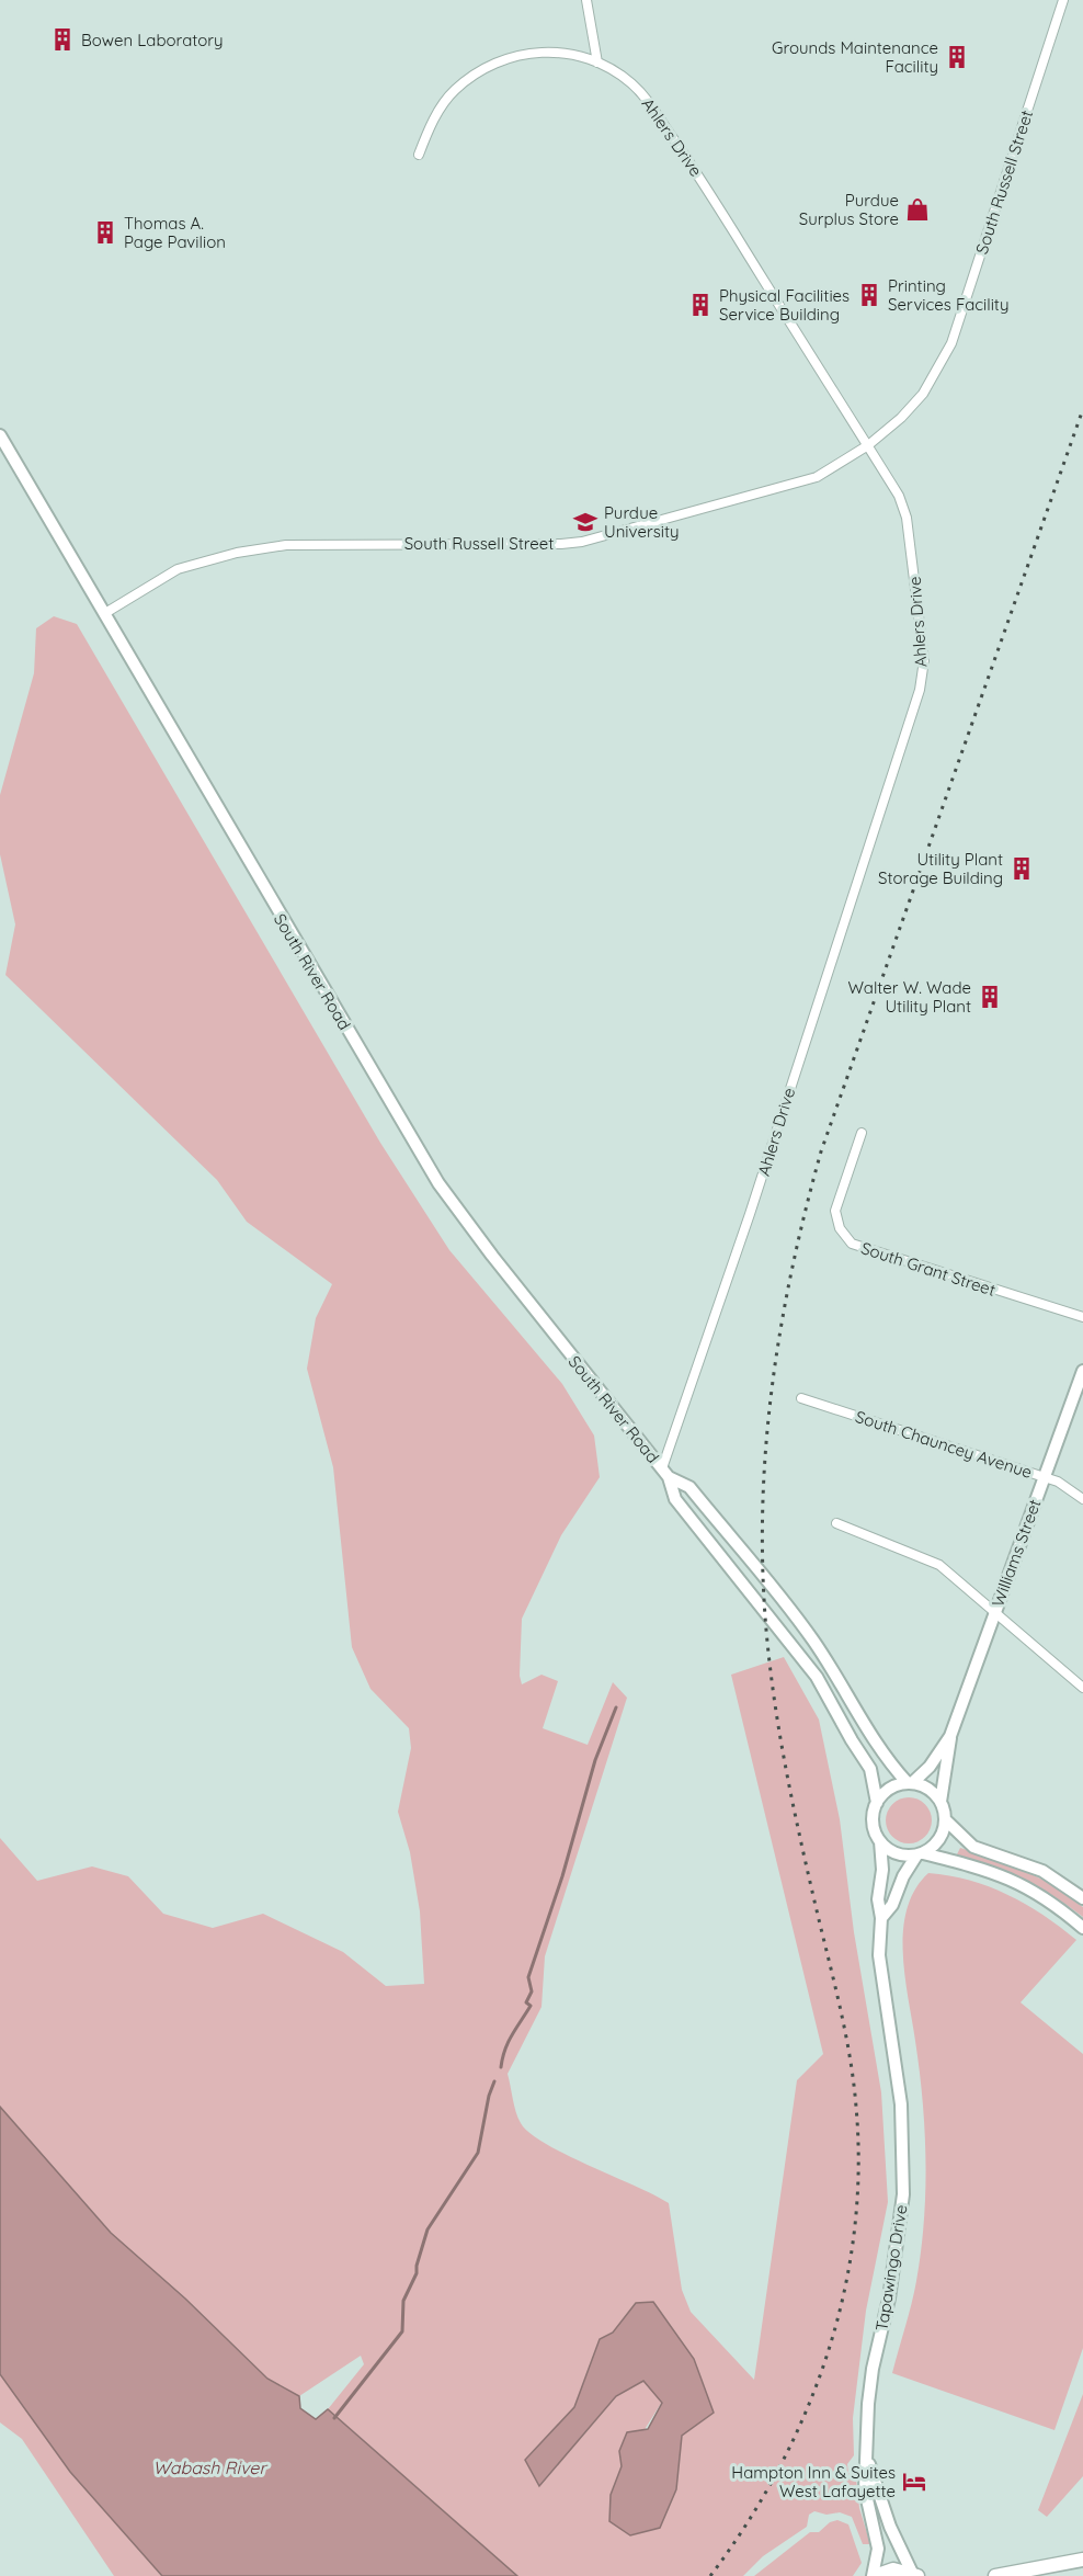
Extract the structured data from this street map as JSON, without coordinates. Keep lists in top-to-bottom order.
{
  "streets": {
    "main road": ["South River Road", "Williams Street", "Tapawingo Drive"],
    "street": [
      "Ahlers Drive",
      "South Russell Street",
      "South Grant Street",
      "South Chauncey Avenue"
    ]
  },
  "crossings": [
    ["Ahlers Drive", "South Russell Street"],
    ["Ahlers Drive", "South River Road"],
    ["South Russell Street", "South River Road"],
    ["South River Road", "Williams Street"],
    ["South River Road", "Tapawingo Drive"],
    ["South Chauncey Avenue", "Williams Street"],
    ["Williams Street", "Tapawingo Drive"]
  ],
  "water": ["Wabash River"],
  "places": {
    "building": [
      "Bowen Laboratory",
      "Grounds Maintenance Facility",
      "Thomas A. Page Pavilion",
      "Printing Services Facility",
      "Physical Facilities Service Building",
      "Utility Plant Storage Building",
      "Walter W. Wade Utility Plant"
    ],
    "shop": ["Purdue Surplus Store"],
    "school or university": ["Purdue University"],
    "hotel": ["Hampton Inn & Suites West Lafayette"]
  }
}
